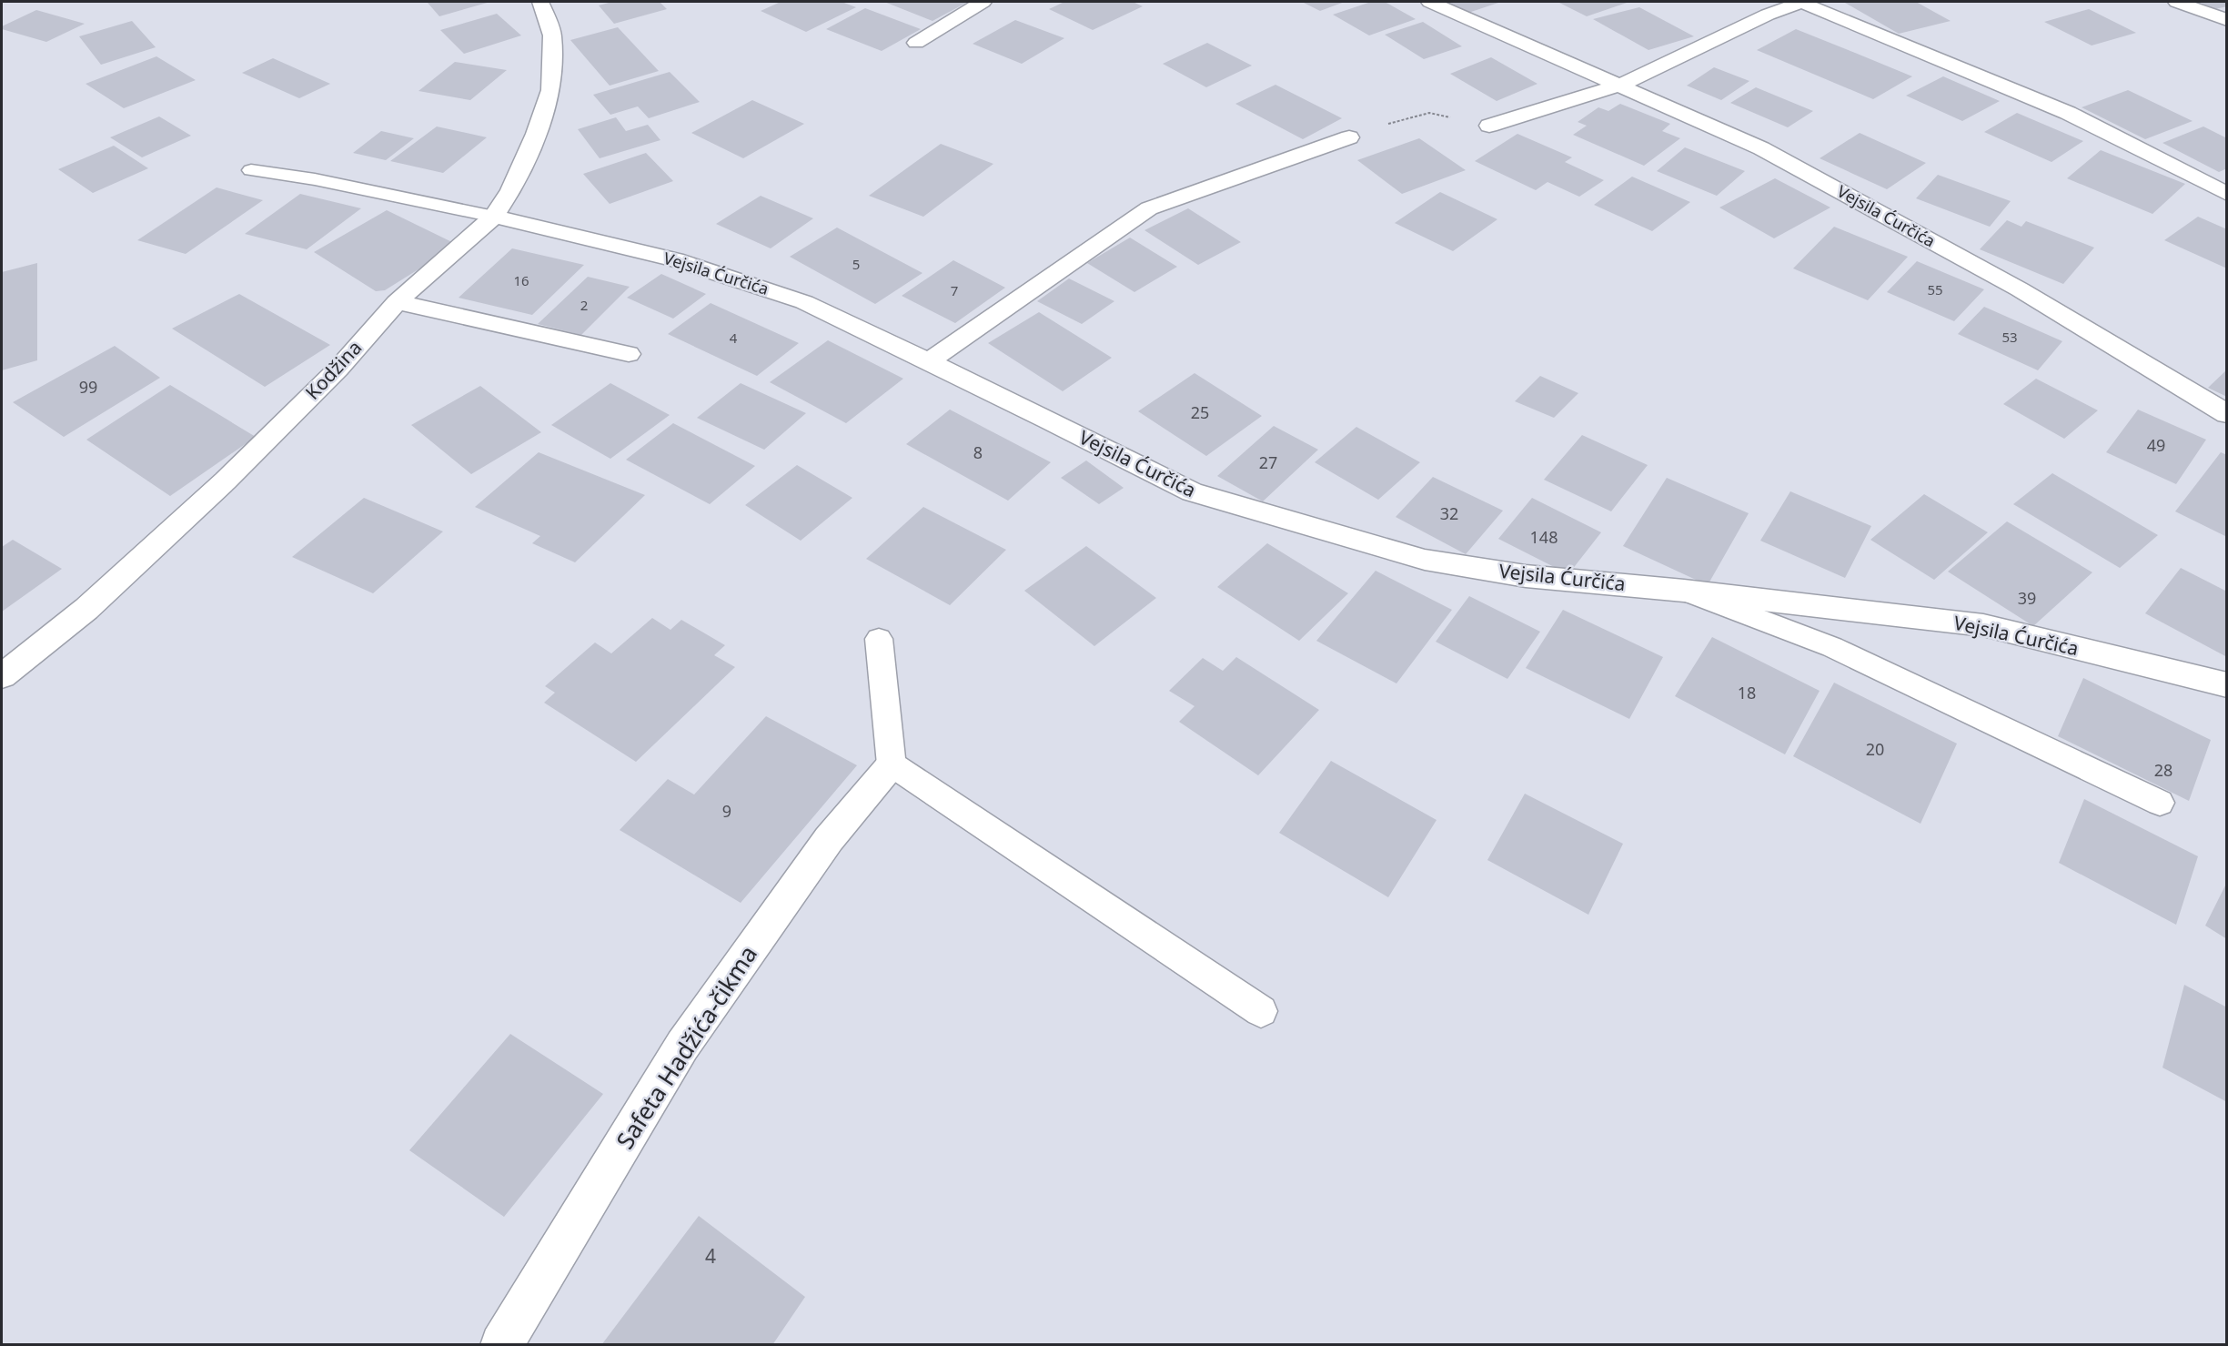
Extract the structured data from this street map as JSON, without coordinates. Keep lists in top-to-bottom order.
{
  "streets": {
    "street": ["Vejsila Ćurčića", "Kodžina", "Safeta Hadžića-čikma"]
  },
  "crossings": [
    ["Vejsila Ćurčića", "Kodžina"]
  ],
  "house_numbers": [
    "5",
    "16",
    "55",
    "7",
    "2",
    "53",
    "4",
    "99",
    "25",
    "49",
    "8",
    "27",
    "32",
    "148",
    "39",
    "18",
    "20",
    "28",
    "9",
    "4"
  ]
}
